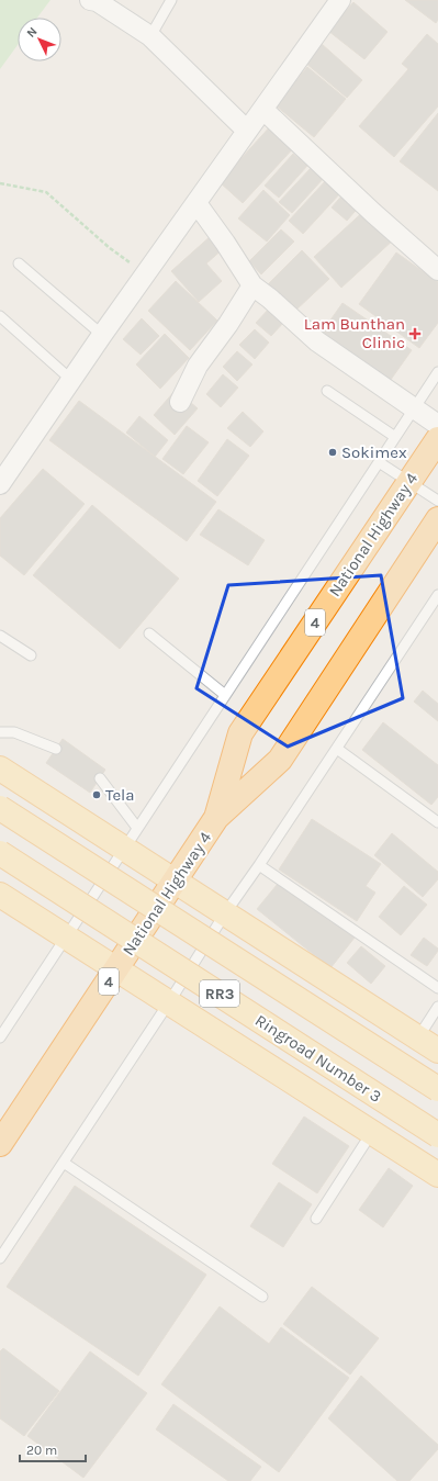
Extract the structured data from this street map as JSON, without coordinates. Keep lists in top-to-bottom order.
{
  "streets": {
    "highway": ["National Highway 4", "4"],
    "main road": ["RR3", "Ringroad Number 3"]
  },
  "places": {
    "health": ["Lam Bunthan Clinic"],
    "other": ["Sokimex", "Tela"]
  },
  "scale_bar": "20 m",
  "north": "top left"
}
